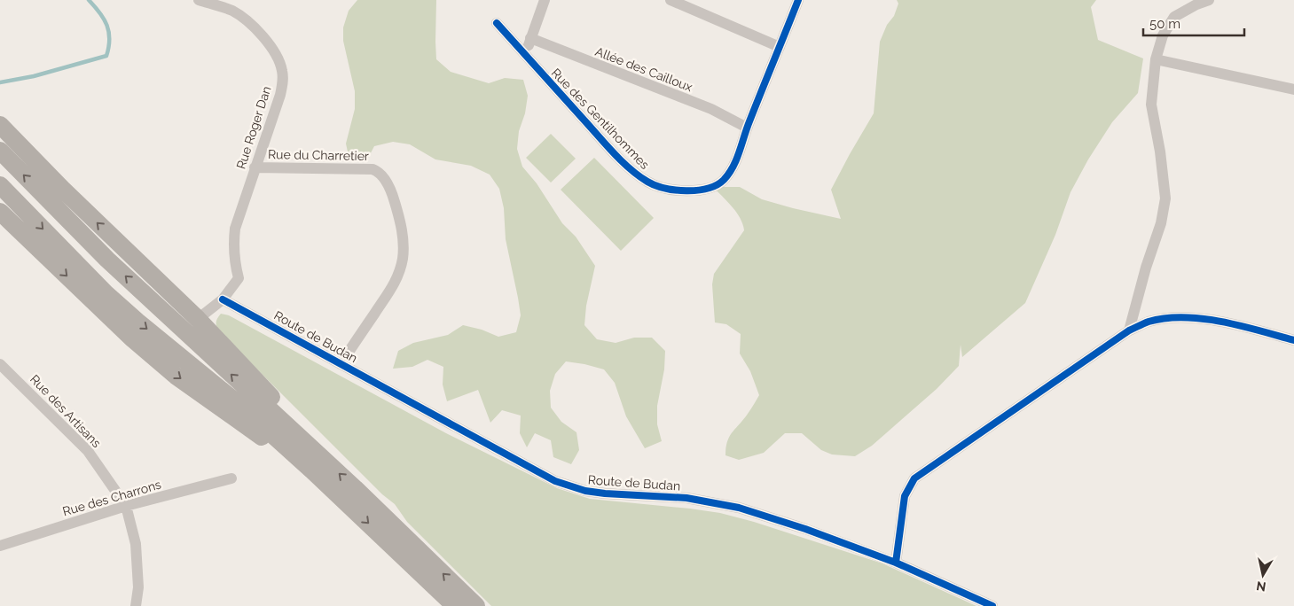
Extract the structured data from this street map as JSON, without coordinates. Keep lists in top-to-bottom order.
{
  "streets": {
    "street": [
      "Allée des Cailloux",
      "Rue des Gentilhommes",
      "Rue Roger Dan",
      "Rue du Charretier",
      "Route de Budan",
      "Rue des Artisans",
      "Rue des Charrons"
    ]
  },
  "crossings": [
    ["Allée des Cailloux", "Rue des Gentilhommes"],
    ["Rue Roger Dan", "Rue du Charretier"],
    ["Rue Roger Dan", "Route de Budan"],
    ["Rue du Charretier", "Route de Budan"],
    ["Rue des Artisans", "Rue des Charrons"]
  ],
  "scale_bar": "50 m",
  "north": "bottom"
}
